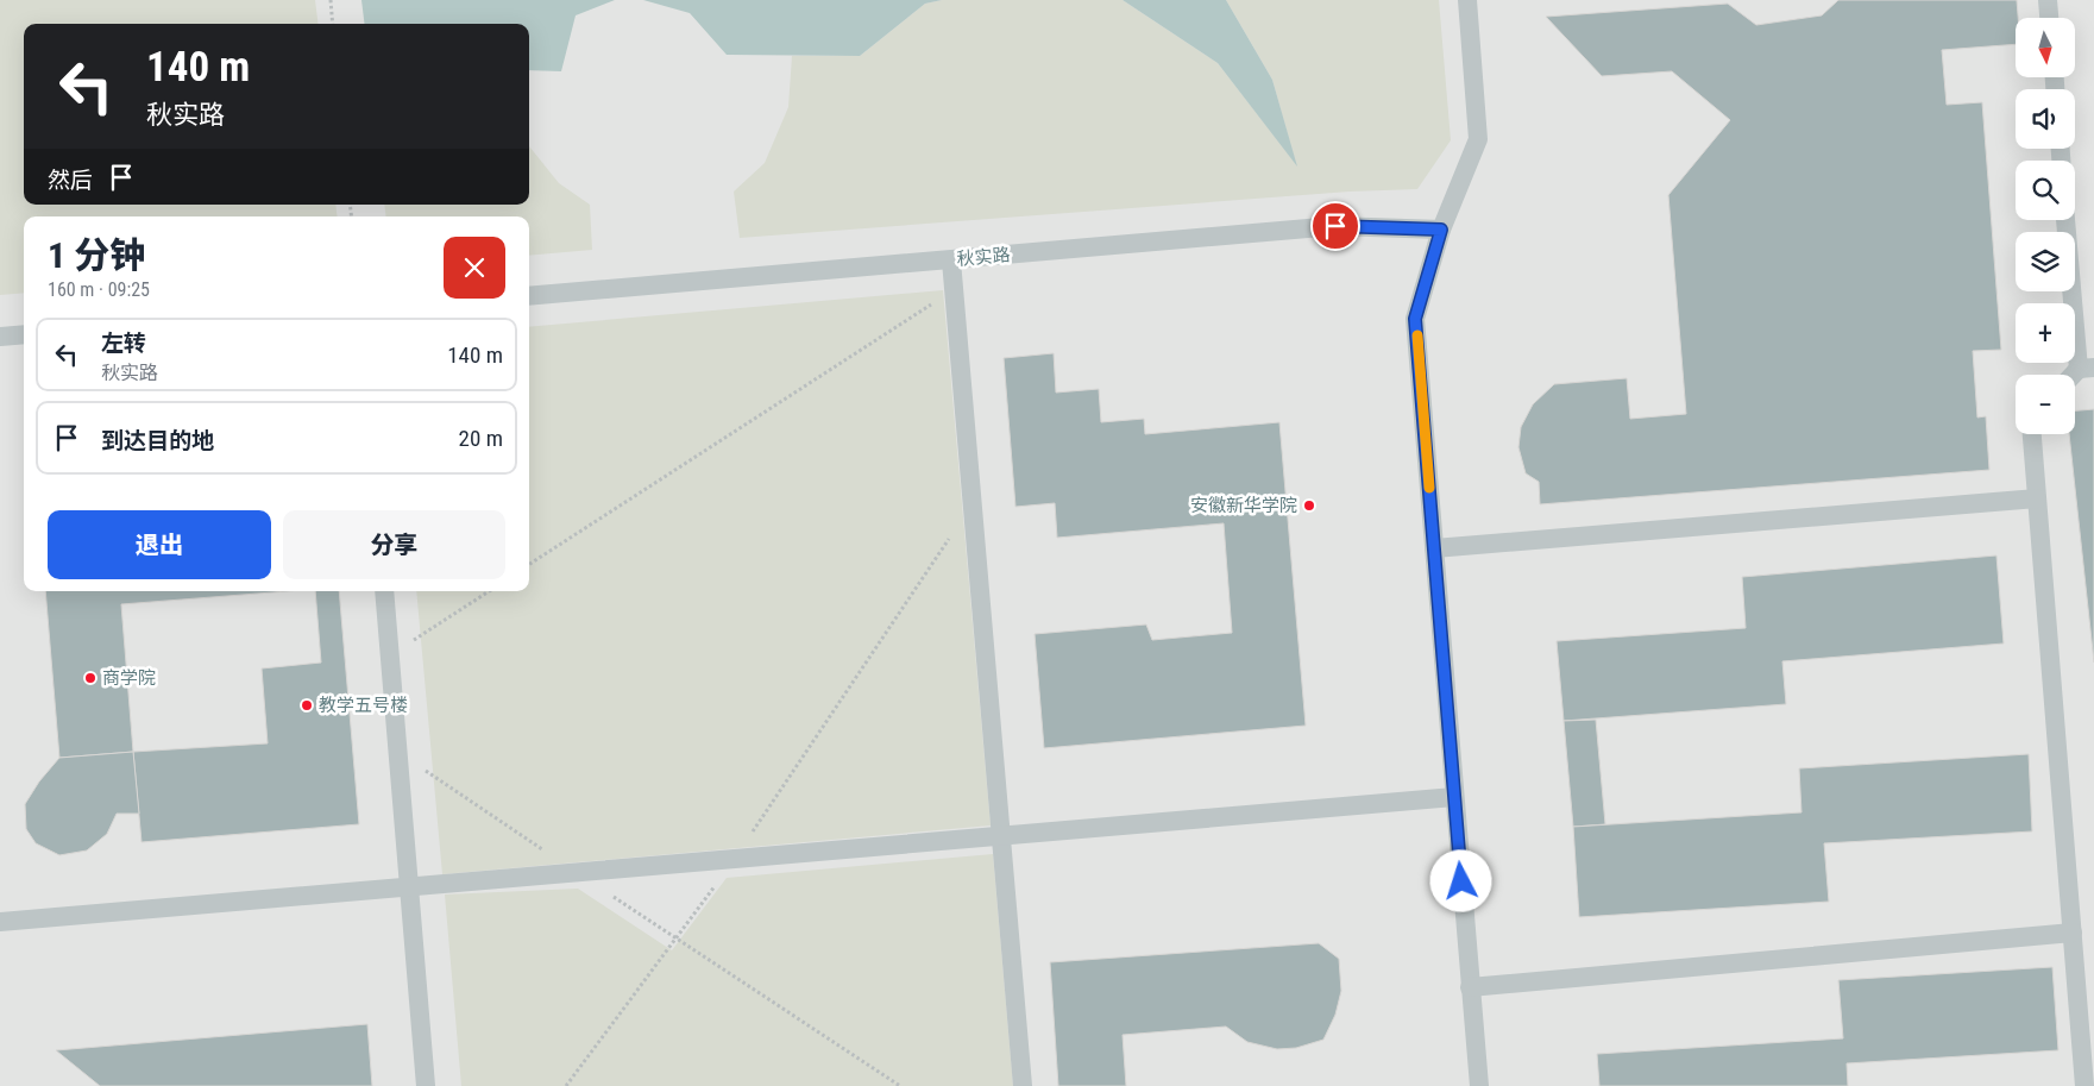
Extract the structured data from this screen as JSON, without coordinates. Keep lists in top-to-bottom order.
{
  "streets": {
    "lane": ["秋实路"]
  },
  "places": ["安徽新华学院", "商学院", "教学五号楼"],
  "north": "bottom",
  "page": {
    "map_buttons": ["+", "−"],
    "turn": ["140 m", "秋实路"],
    "then": "然后",
    "heading": ["1 分钟", "160 m · 09:25"],
    "list": [
      {
        "name": "左转",
        "note": "秋实路",
        "value": "140 m"
      },
      {
        "name": "到达目的地",
        "value": "20 m"
      }
    ],
    "buttons": ["退出", "分享"]
  }
}
